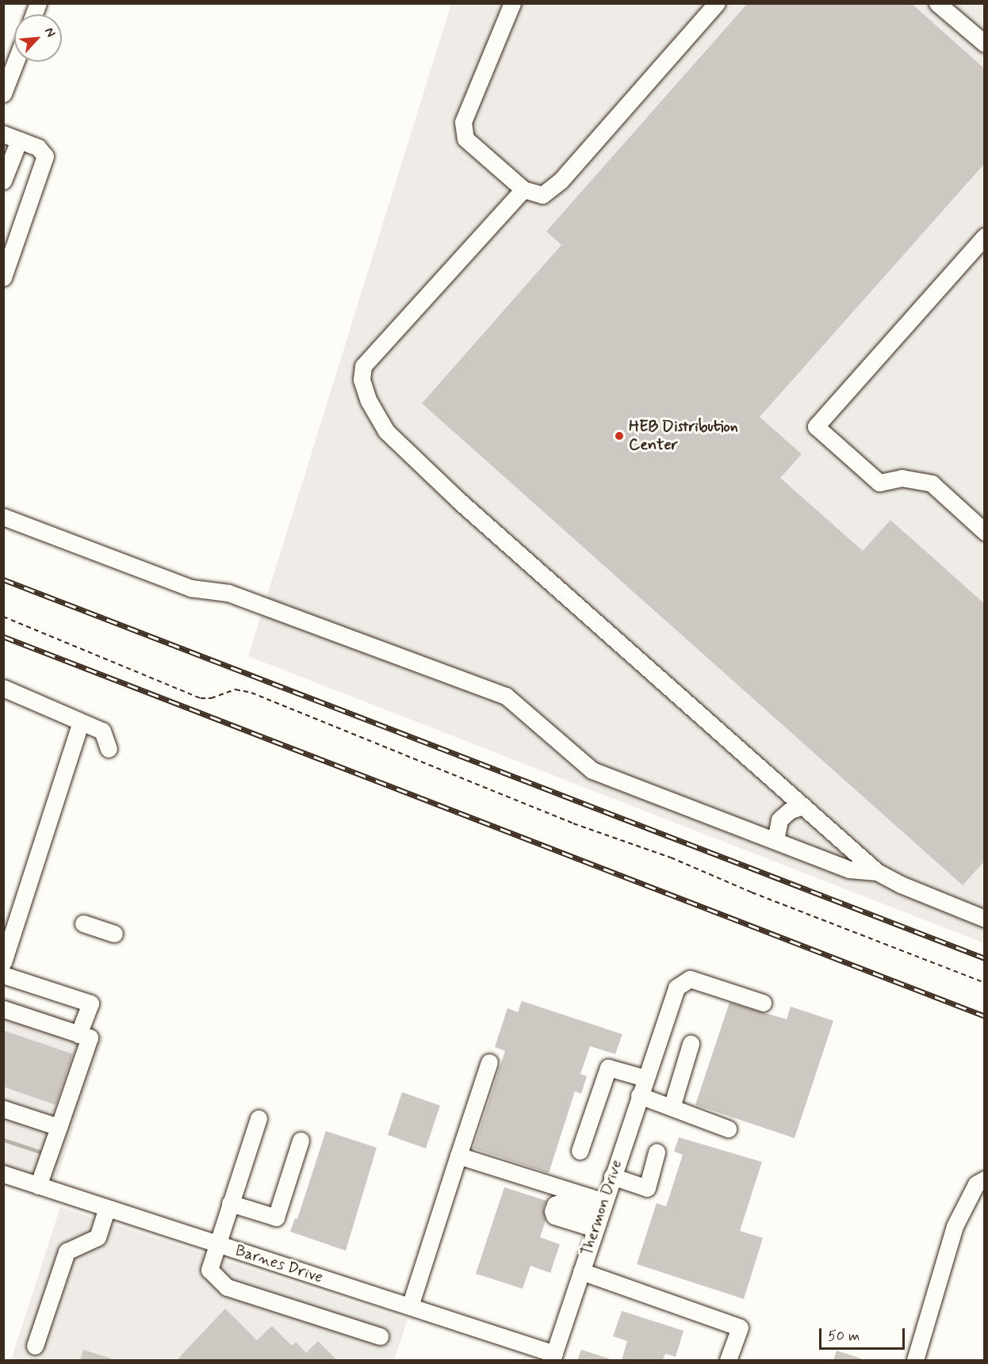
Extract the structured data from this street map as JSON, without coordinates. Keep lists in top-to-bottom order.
{
  "streets": {
    "street": ["Thermon Drive", "Barnes Drive"]
  },
  "crossings": [
    ["Thermon Drive", "Barnes Drive"]
  ],
  "places": ["HEB Distribution Center"],
  "scale_bar": "50 m",
  "north": "top right"
}
